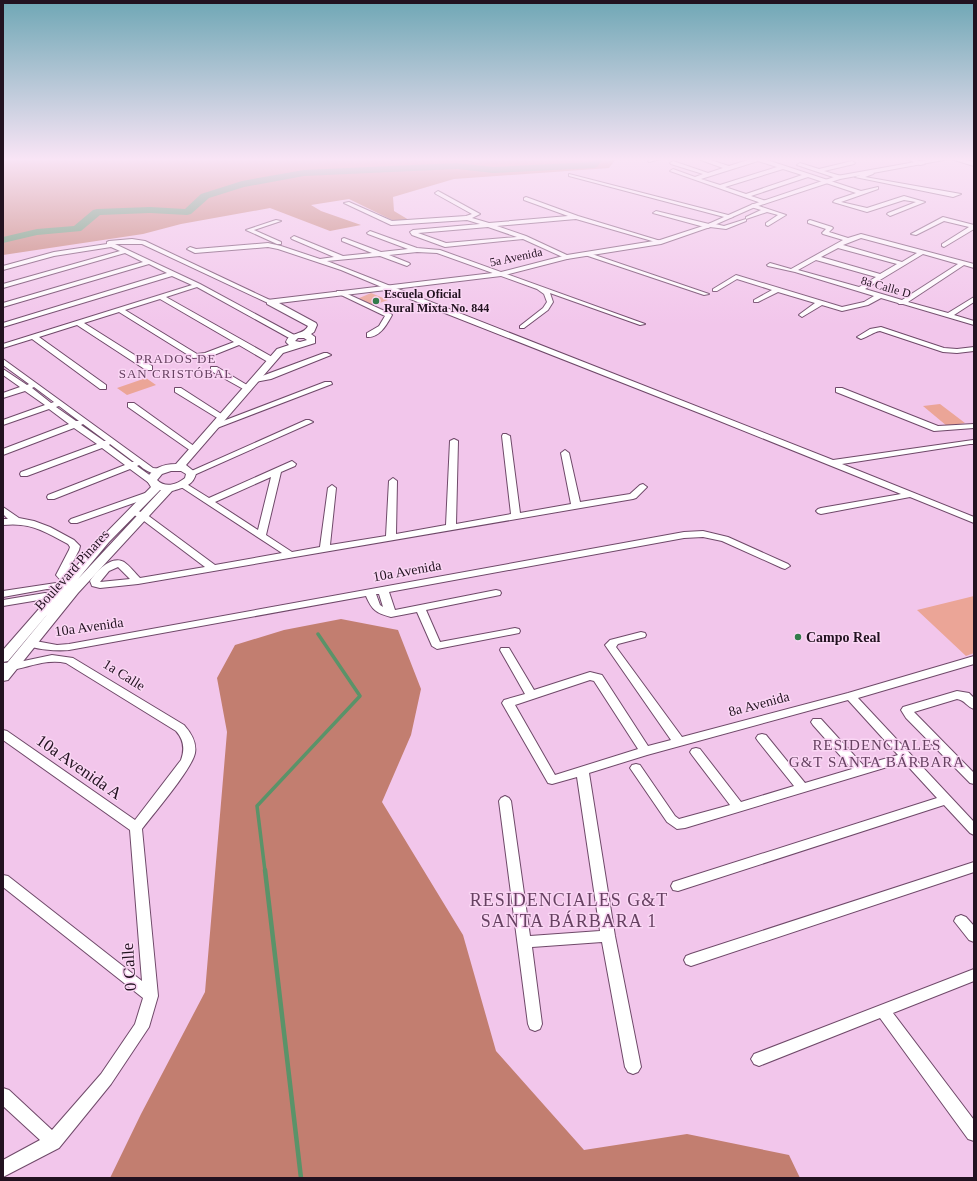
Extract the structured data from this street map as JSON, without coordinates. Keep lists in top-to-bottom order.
{
  "streets": {
    "street": [
      "5a Avenida",
      "8a Calle D",
      "Boulevard Pinares",
      "10a Avenida",
      "1a Calle",
      "8a Avenida",
      "10a Avenida A",
      "0 Calle"
    ]
  },
  "crossings": [
    ["Boulevard Pinares", "10a Avenida"],
    ["Boulevard Pinares", "1a Calle"],
    ["1a Calle", "10a Avenida A"],
    ["1a Calle", "0 Calle"],
    ["10a Avenida A", "0 Calle"]
  ],
  "districts": ["PRADOS DE SAN CRISTÓBAL", "RESIDENCIALES G&T SANTA BÁRBARA", "RESIDENCIALES G&T SANTA BÁRBARA 1"],
  "places": ["Escuela Oficial Rural Mixta No. 844", "Campo Real"]
}
